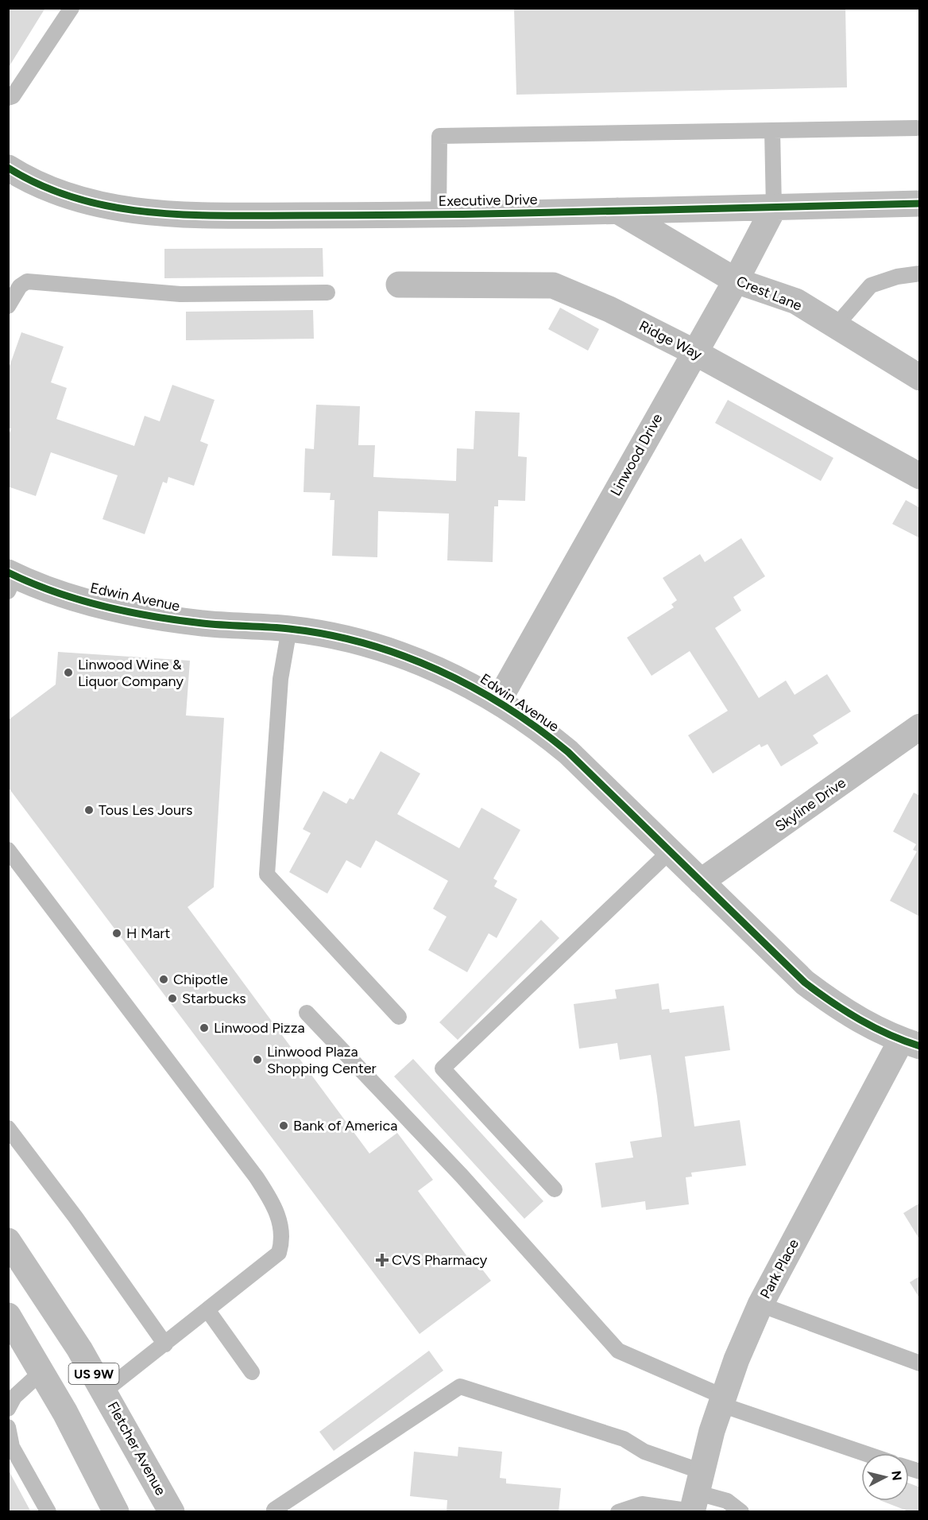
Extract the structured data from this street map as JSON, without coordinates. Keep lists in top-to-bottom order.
{
  "streets": {
    "main road": [
      "Executive Drive",
      "Crest Lane",
      "Ridge Way",
      "Linwood Drive",
      "Edwin Avenue",
      "Skyline Drive",
      "Park Place",
      "US 9W",
      "Fletcher Avenue"
    ]
  },
  "crossings": [
    ["Executive Drive", "Crest Lane"],
    ["Executive Drive", "Linwood Drive"],
    ["Crest Lane", "Linwood Drive"],
    ["Ridge Way", "Linwood Drive"],
    ["Linwood Drive", "Edwin Avenue"],
    ["Edwin Avenue", "Skyline Drive"],
    ["Edwin Avenue", "Park Place"]
  ],
  "places": {
    "other": [
      "Linwood Wine & Liquor Company",
      "Tous Les Jours",
      "H Mart",
      "Chipotle",
      "Starbucks",
      "Linwood Pizza",
      "Linwood Plaza Shopping Center",
      "Bank of America"
    ],
    "health": ["CVS Pharmacy"]
  },
  "north": "right"
}
